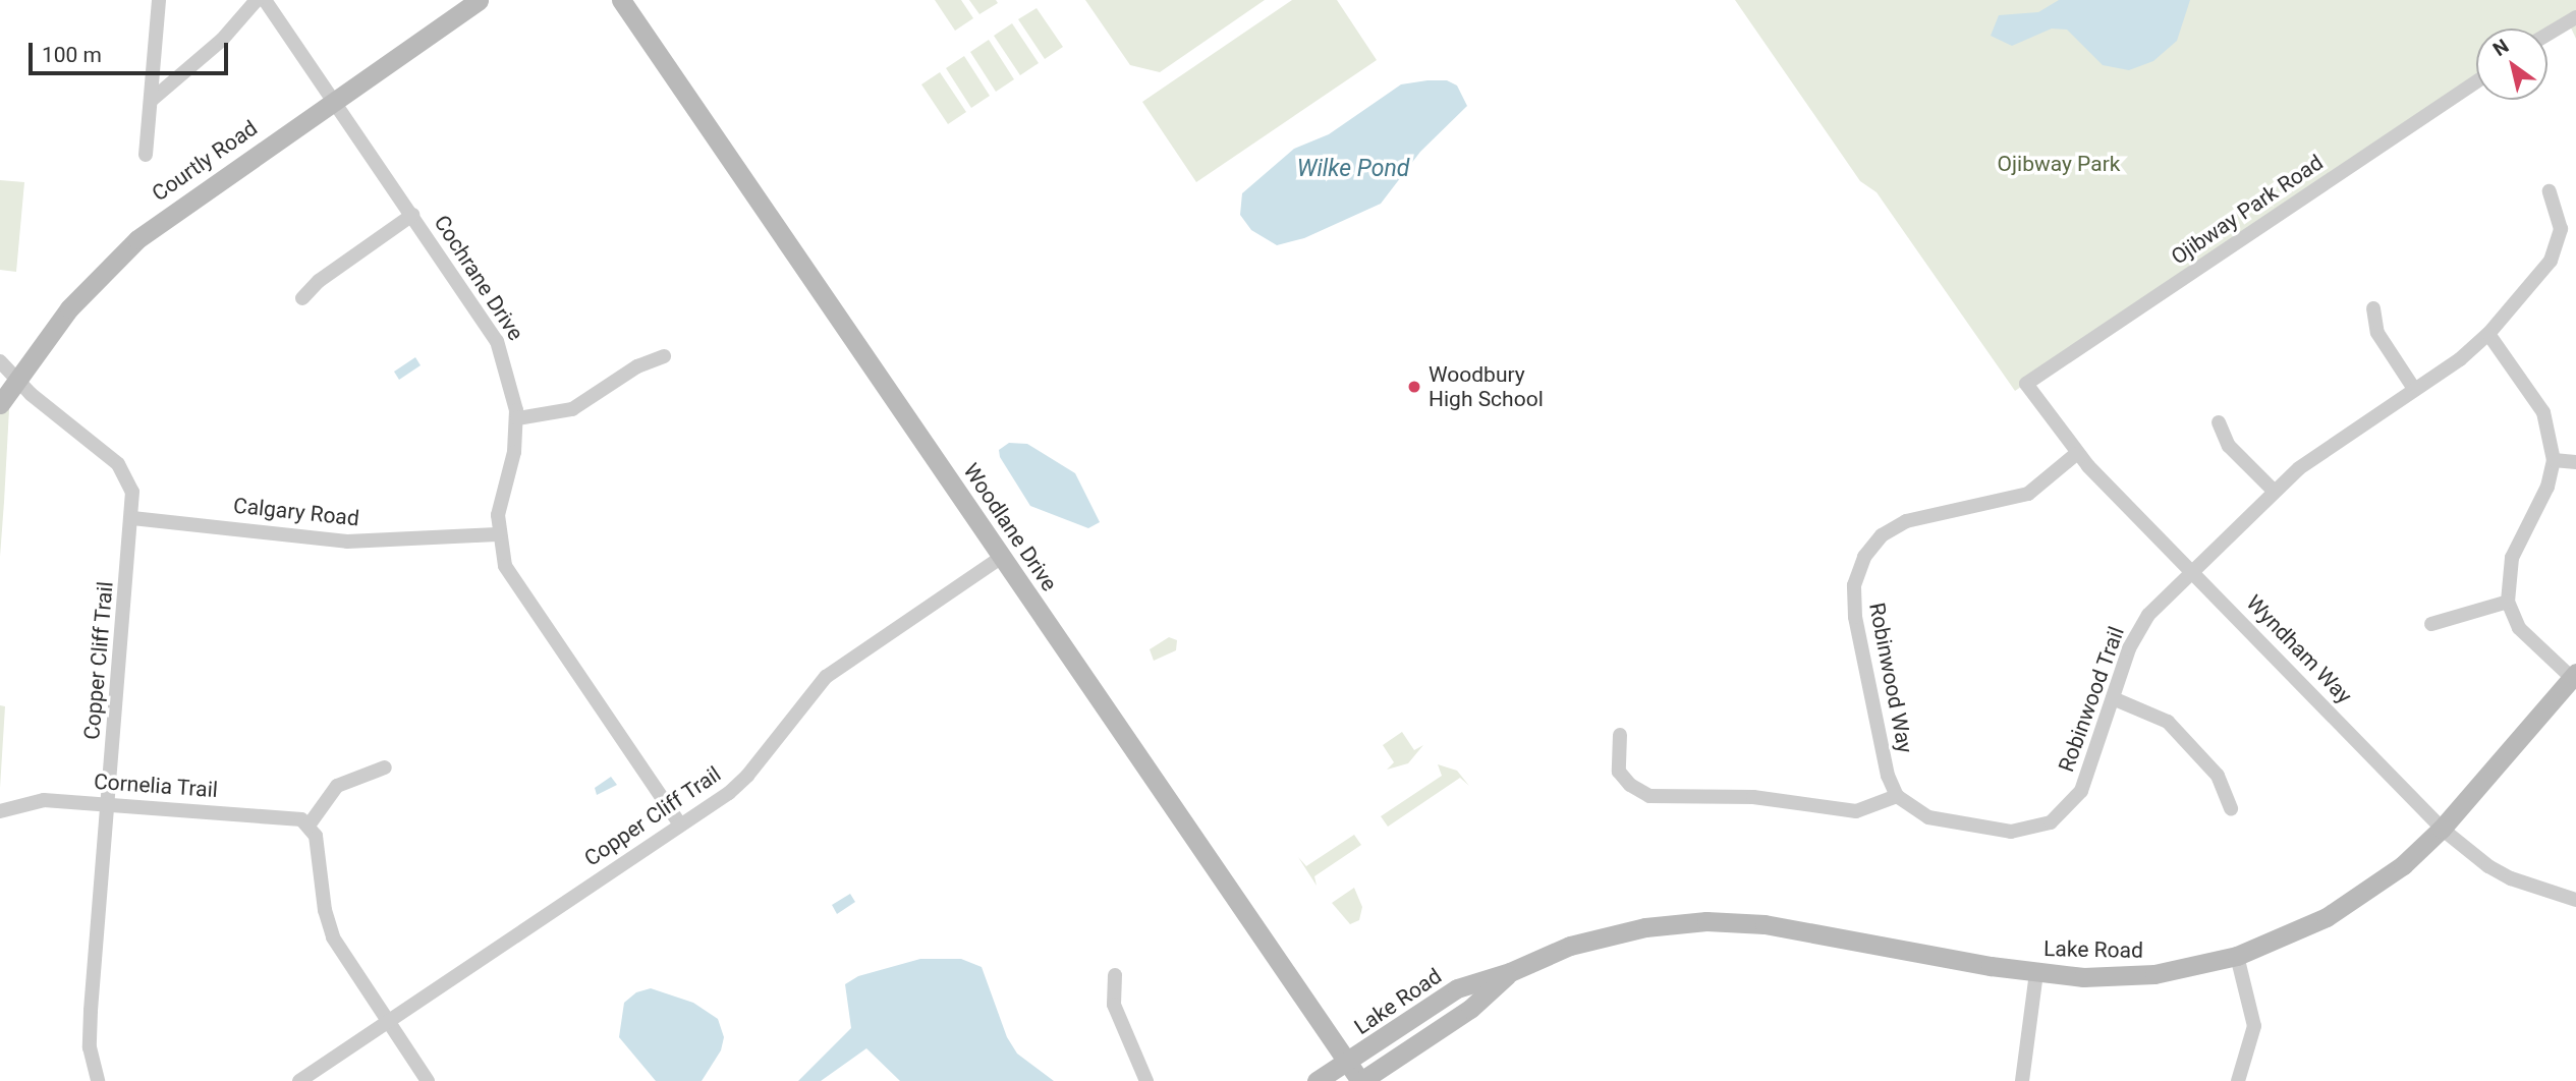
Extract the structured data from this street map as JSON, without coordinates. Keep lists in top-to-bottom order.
{
  "streets": {
    "street": [
      "Courtly Road",
      "Ojibway Park Road",
      "Cochrane Drive",
      "Calgary Road",
      "Woodlane Drive",
      "Wyndham Way",
      "Copper Cliff Trail",
      "Robinwood Way",
      "Robinwood Trail",
      "Cornelia Trail",
      "Lake Road"
    ]
  },
  "crossings": [
    ["Courtly Road", "Cochrane Drive"],
    ["Courtly Road", "Copper Cliff Trail"],
    ["Ojibway Park Road", "Wyndham Way"],
    ["Cochrane Drive", "Calgary Road"],
    ["Cochrane Drive", "Copper Cliff Trail"],
    ["Calgary Road", "Copper Cliff Trail"],
    ["Woodlane Drive", "Copper Cliff Trail"],
    ["Woodlane Drive", "Lake Road"],
    ["Wyndham Way", "Robinwood Way"],
    ["Wyndham Way", "Robinwood Trail"],
    ["Wyndham Way", "Lake Road"],
    ["Copper Cliff Trail", "Cornelia Trail"],
    ["Robinwood Way", "Robinwood Trail"]
  ],
  "water": ["Wilke Pond"],
  "parks": ["Ojibway Park"],
  "places": ["Woodbury High School"],
  "scale_bar": "100 m",
  "north": "top left"
}
